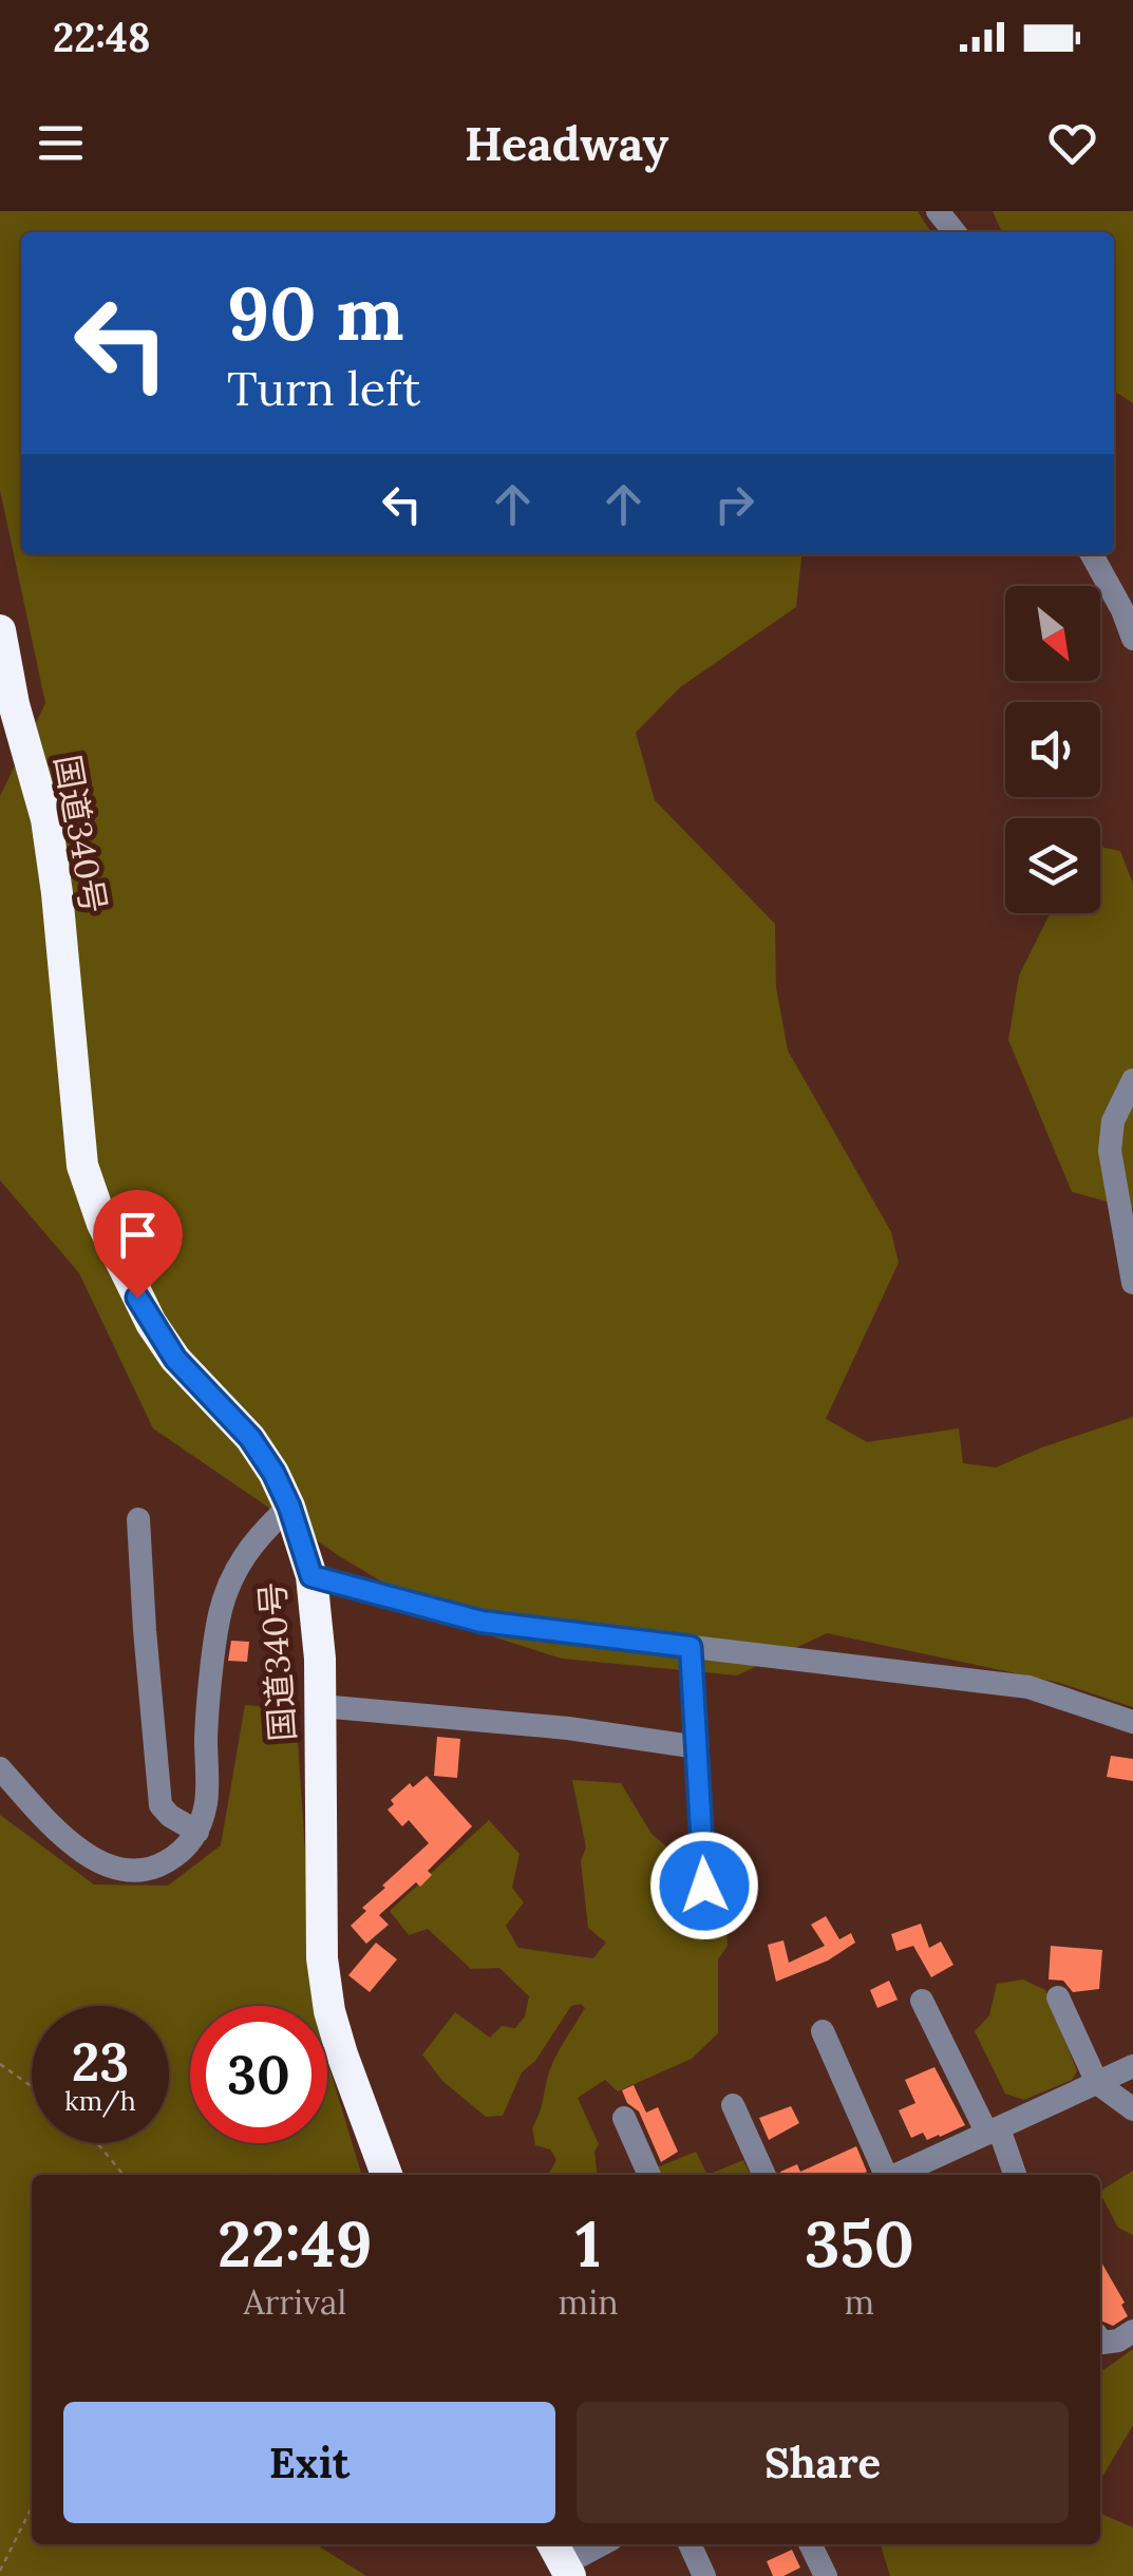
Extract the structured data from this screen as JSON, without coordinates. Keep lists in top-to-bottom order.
{
  "streets": {
    "highway": ["国道340号"]
  },
  "north": "bottom right",
  "page": {
    "status": "22:48",
    "header": "Headway",
    "turn": ["90 m", "Turn left"],
    "speed": "23 km/h",
    "limit": "30",
    "eta": [
      "22:49",
      "Arrival",
      "1",
      "min",
      "350",
      "m"
    ],
    "buttons": ["Exit", "Share"]
  }
}
